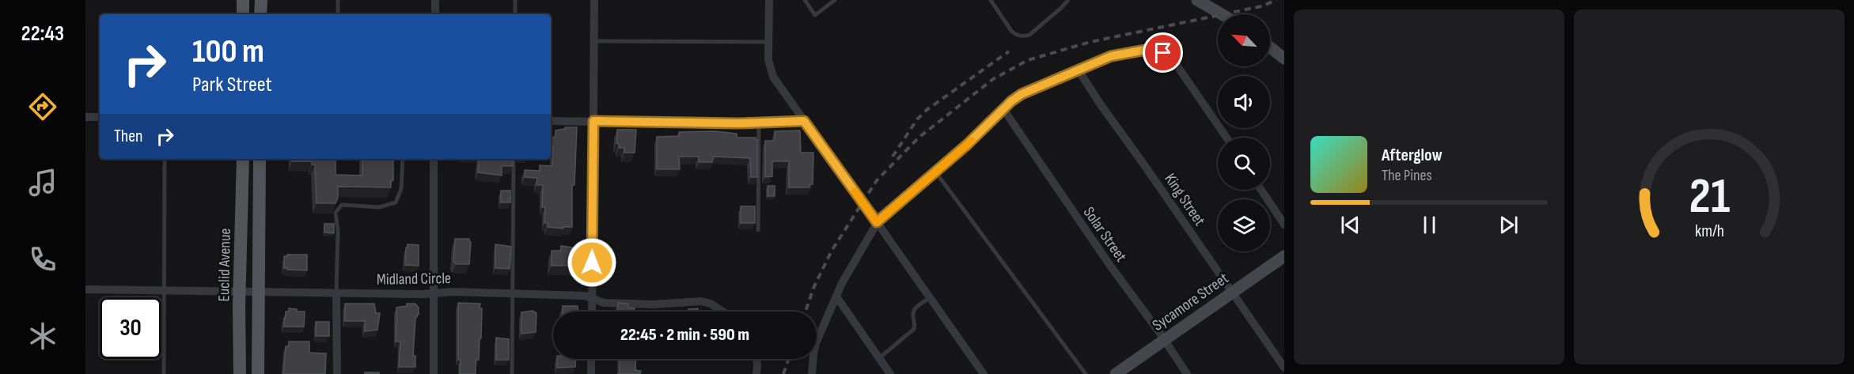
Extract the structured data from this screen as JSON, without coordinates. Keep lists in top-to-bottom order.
{
  "streets": {
    "main road": ["Euclid Avenue"],
    "street": [
      "King Street",
      "Solar Street",
      "Midland Circle",
      "Sycamore Street"
    ]
  },
  "crossings": [
    ["King Street", "Sycamore Street"],
    ["Solar Street", "Sycamore Street"],
    ["Euclid Avenue", "Midland Circle"]
  ],
  "north": "top left",
  "page": {
    "tabs": "22:43",
    "turn": ["100 m", "Park Street"],
    "then": "Then",
    "song": ["Afterglow", "The Pines"],
    "limit": "30",
    "trip": "22:45 · 2 min · 590 m",
    "gauge": ["21", "km/h"]
  }
}
